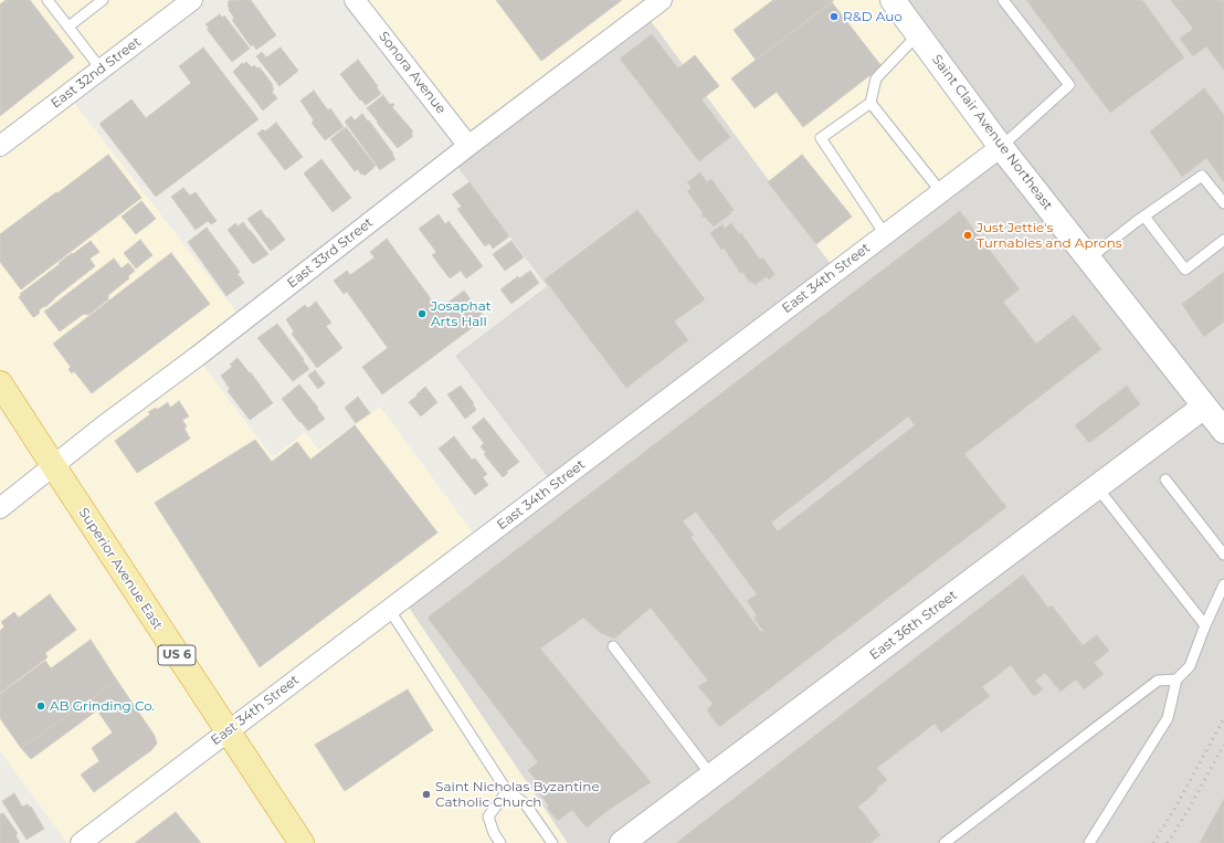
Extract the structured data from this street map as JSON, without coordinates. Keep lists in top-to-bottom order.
{
  "streets": {
    "main road": ["Superior Avenue East", "US 6"],
    "street": [
      "East 32nd Street",
      "Sonora Avenue",
      "Saint Clair Avenue Northeast",
      "East 33rd Street",
      "East 34th Street",
      "East 36th Street"
    ]
  },
  "crossings": [
    ["Sonora Avenue", "East 33rd Street"],
    ["Saint Clair Avenue Northeast", "East 34th Street"],
    ["Saint Clair Avenue Northeast", "East 36th Street"],
    ["East 33rd Street", "Superior Avenue East"],
    ["East 34th Street", "Superior Avenue East"]
  ],
  "places": [
    "R&D Auo",
    "Just Jettie's Turnables and Aprons",
    "Josaphat Arts Hall",
    "AB Grinding Co.",
    "Saint Nicholas Byzantine Catholic Church"
  ]
}
